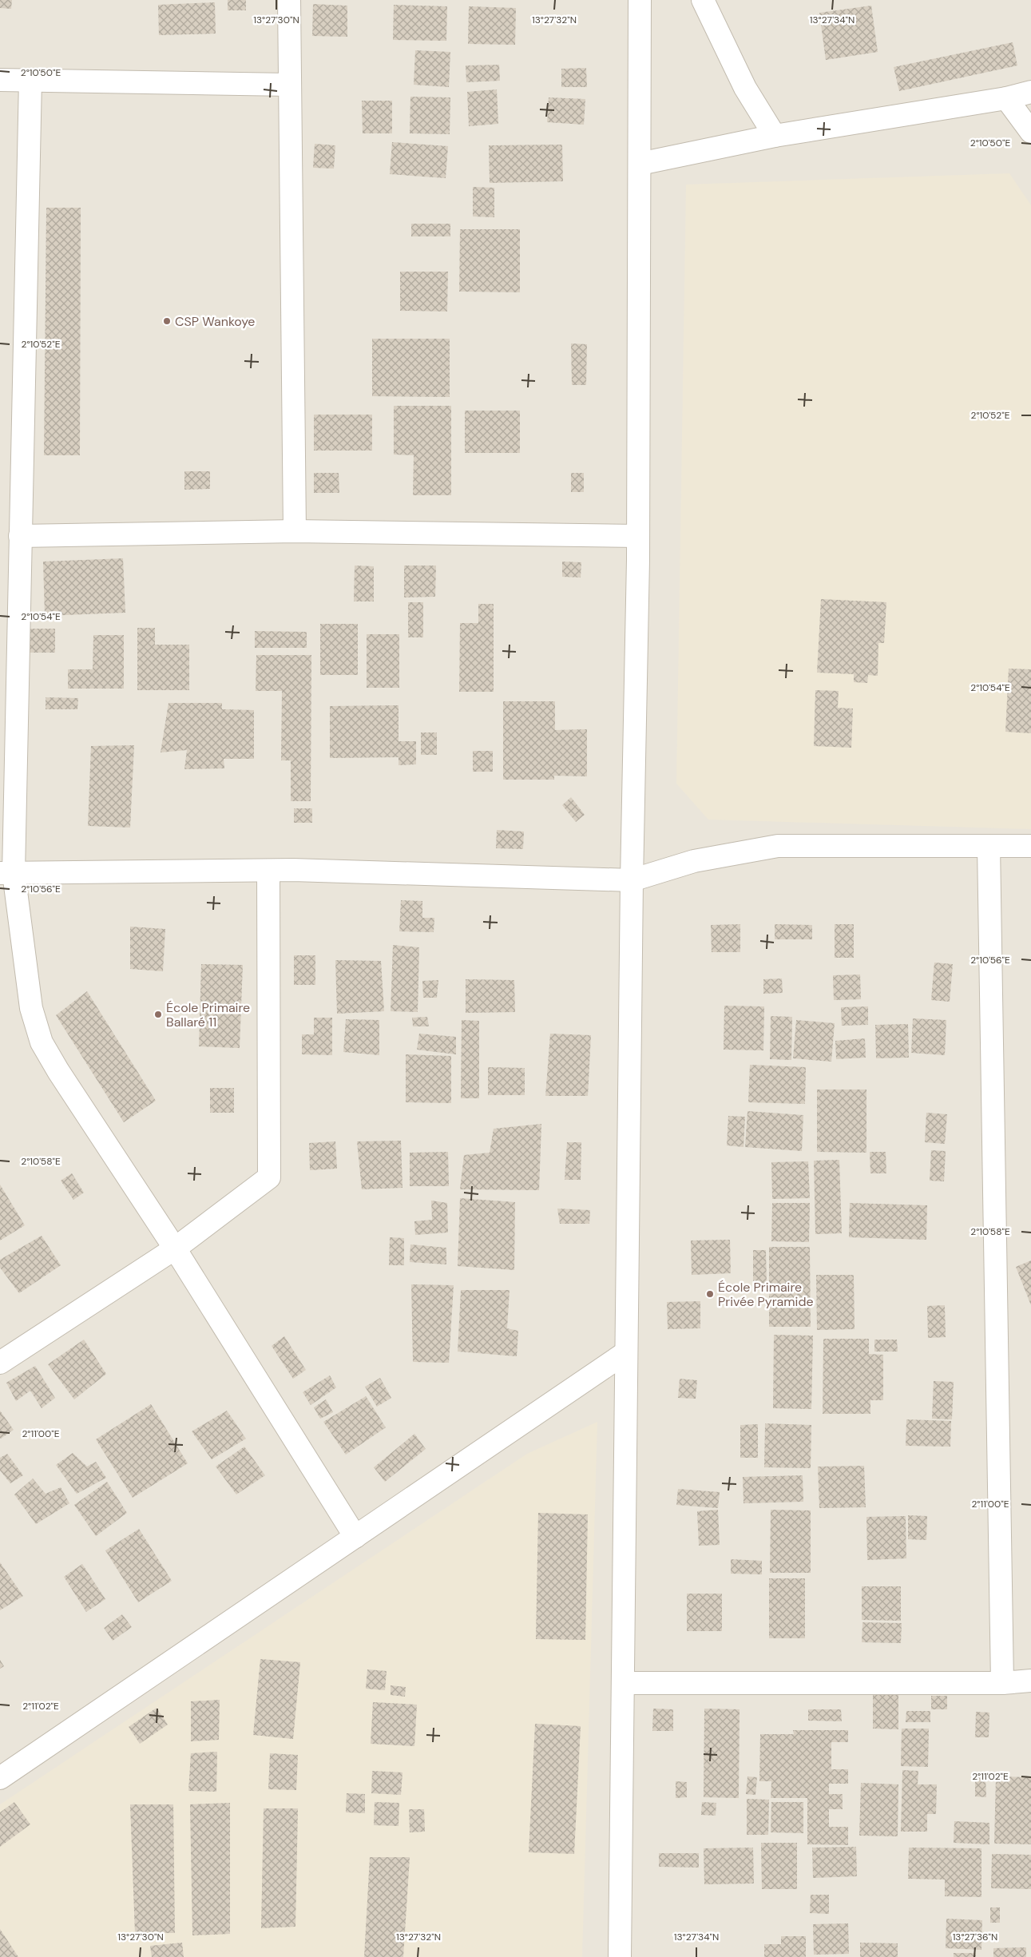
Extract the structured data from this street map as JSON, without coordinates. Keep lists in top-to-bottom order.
{
  "places": ["CSP Wankoye", "École Primaire Ballaré 11", "École Primaire Privée Pyramide"],
  "coordinates": [
    "13°27'30\"N",
    "13°27'32\"N",
    "13°27'34\"N",
    "2°10'50\"E",
    "2°10'52\"E",
    "2°10'54\"E",
    "2°10'56\"E",
    "2°10'58\"E",
    "2°11'00\"E",
    "2°11'02\"E",
    "13°27'36\"N"
  ]
}
